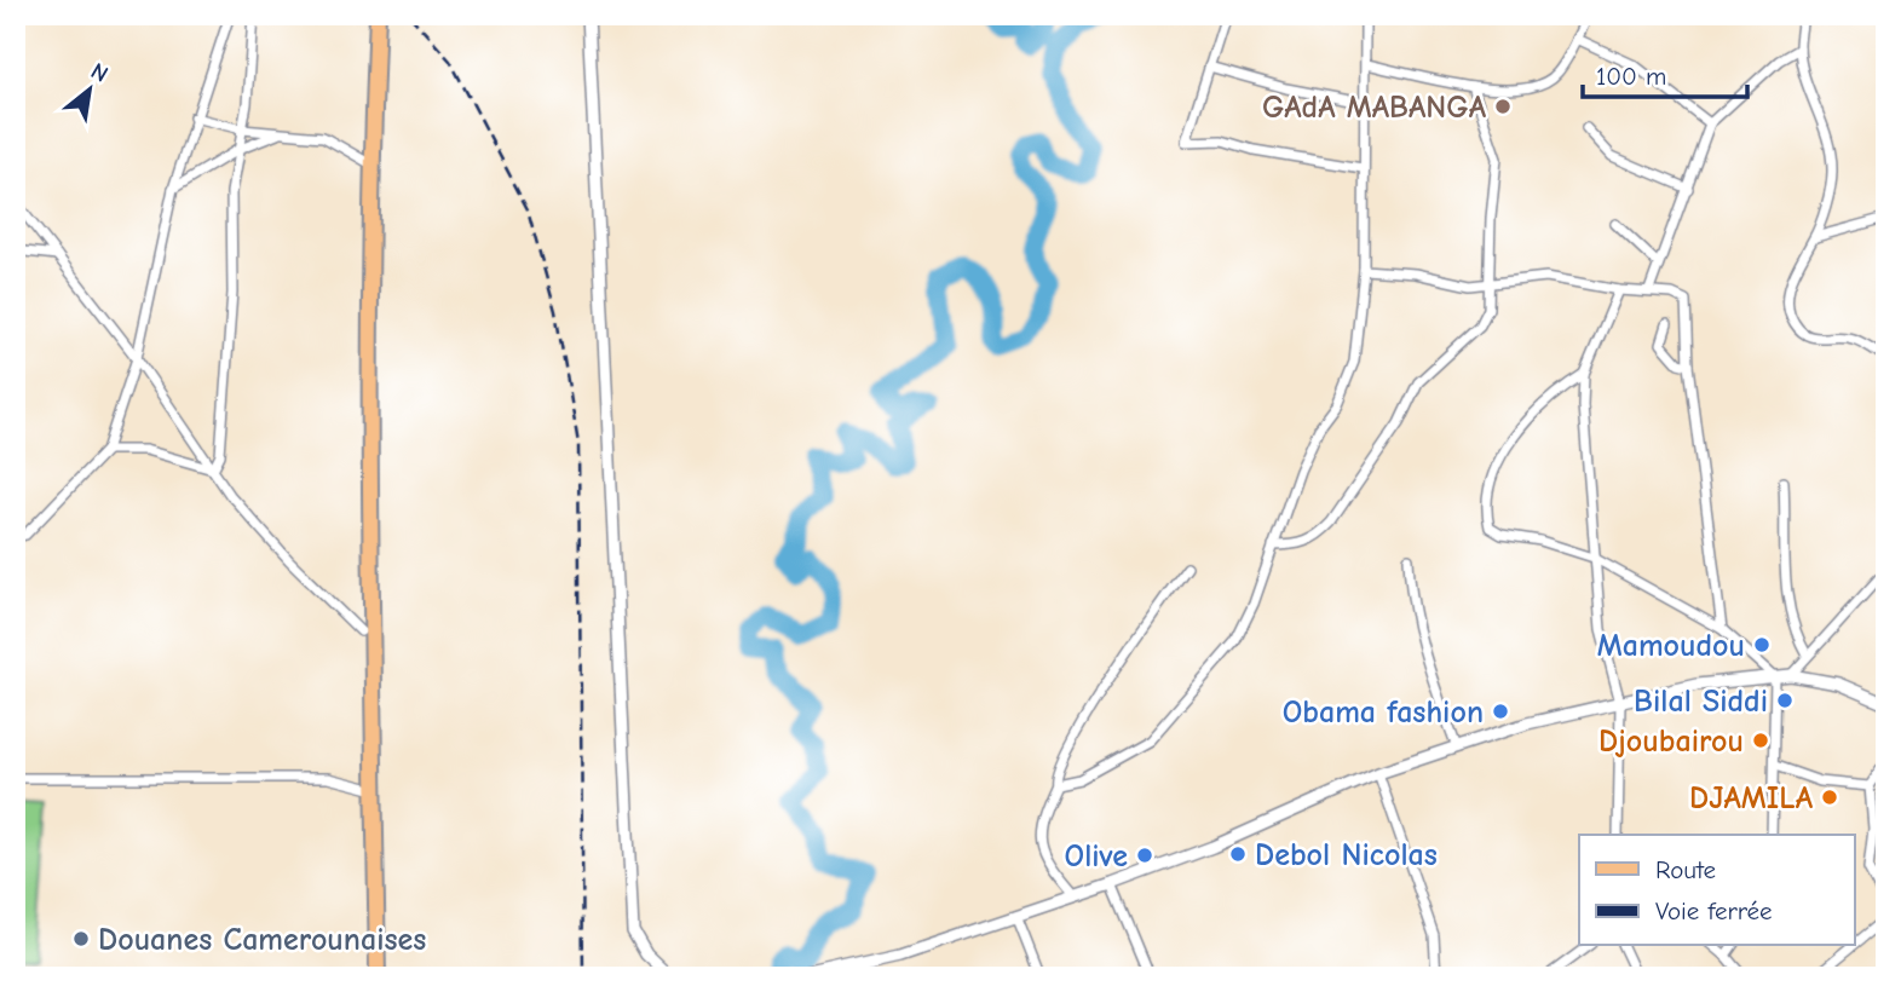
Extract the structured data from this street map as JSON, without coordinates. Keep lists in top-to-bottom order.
{
  "places": [
    "GAdA MABANGA",
    "Mamoudou",
    "Bilal Siddi",
    "Obama fashion",
    "Djoubairou",
    "DJAMILA",
    "Debol Nicolas",
    "Olive",
    "Douanes Camerounaises"
  ],
  "legend": ["Route", "Voie ferrée"],
  "scale_bar": "100 m",
  "north": "top right"
}
